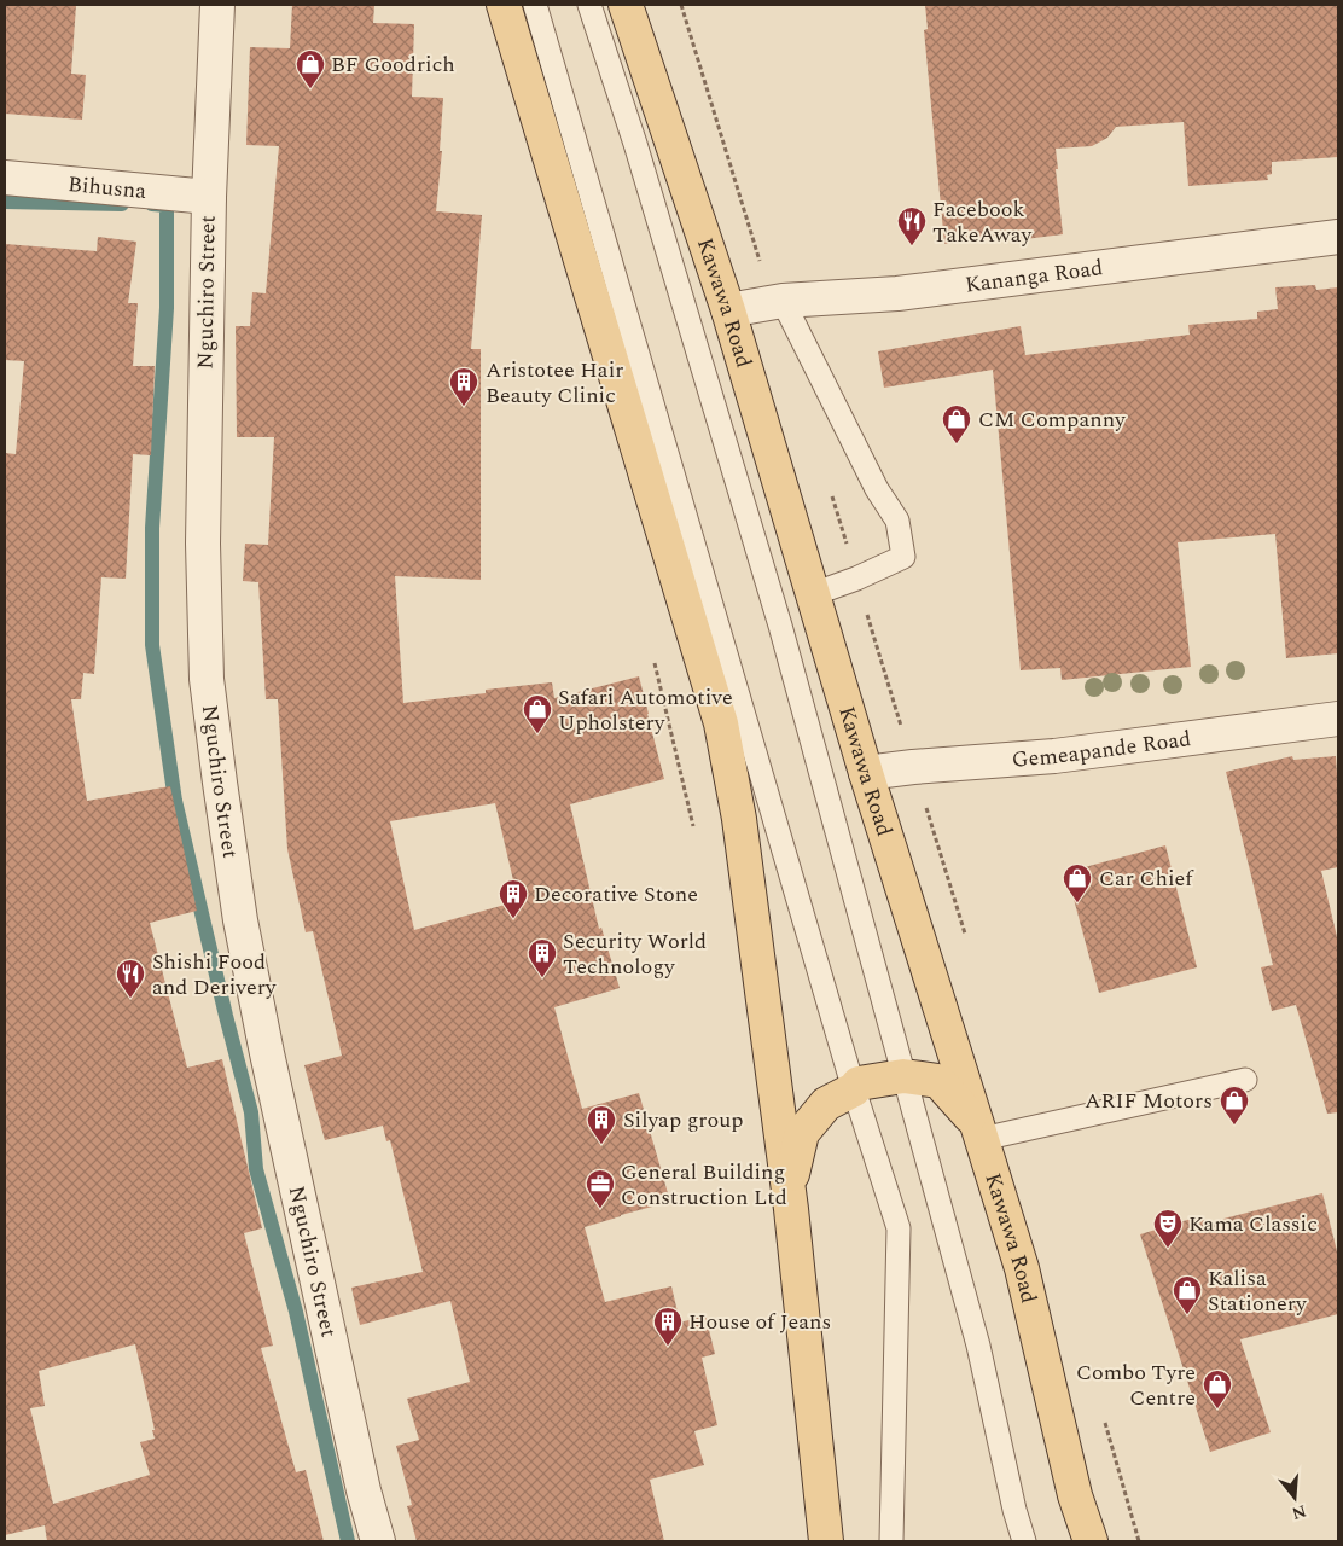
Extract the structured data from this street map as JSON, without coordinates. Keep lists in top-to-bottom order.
{
  "streets": {
    "main road": ["Kawawa Road"],
    "street": [
      "Bihusna",
      "Kananga Road",
      "Nguchiro Street",
      "Gemeapande Road"
    ]
  },
  "crossings": [
    ["Bihusna", "Nguchiro Street"],
    ["Kananga Road", "Kawawa Road"],
    ["Kawawa Road", "Gemeapande Road"]
  ],
  "places": {
    "shop": [
      "BF Goodrich",
      "CM Companny",
      "Safari Automotive Upholstery",
      "Car Chief",
      "ARIF Motors",
      "Kalisa Stationery",
      "Combo Tyre Centre"
    ],
    "restaurant": ["Facebook TakeAway", "Shishi Food and Derivery"],
    "building": [
      "Aristotee Hair Beauty Clinic",
      "Decorative Stone",
      "Security World Technology",
      "Silyap group",
      "House of Jeans"
    ],
    "office": ["General Building Construction Ltd"],
    "theatre": ["Kama Classic"]
  },
  "north": "bottom"
}
